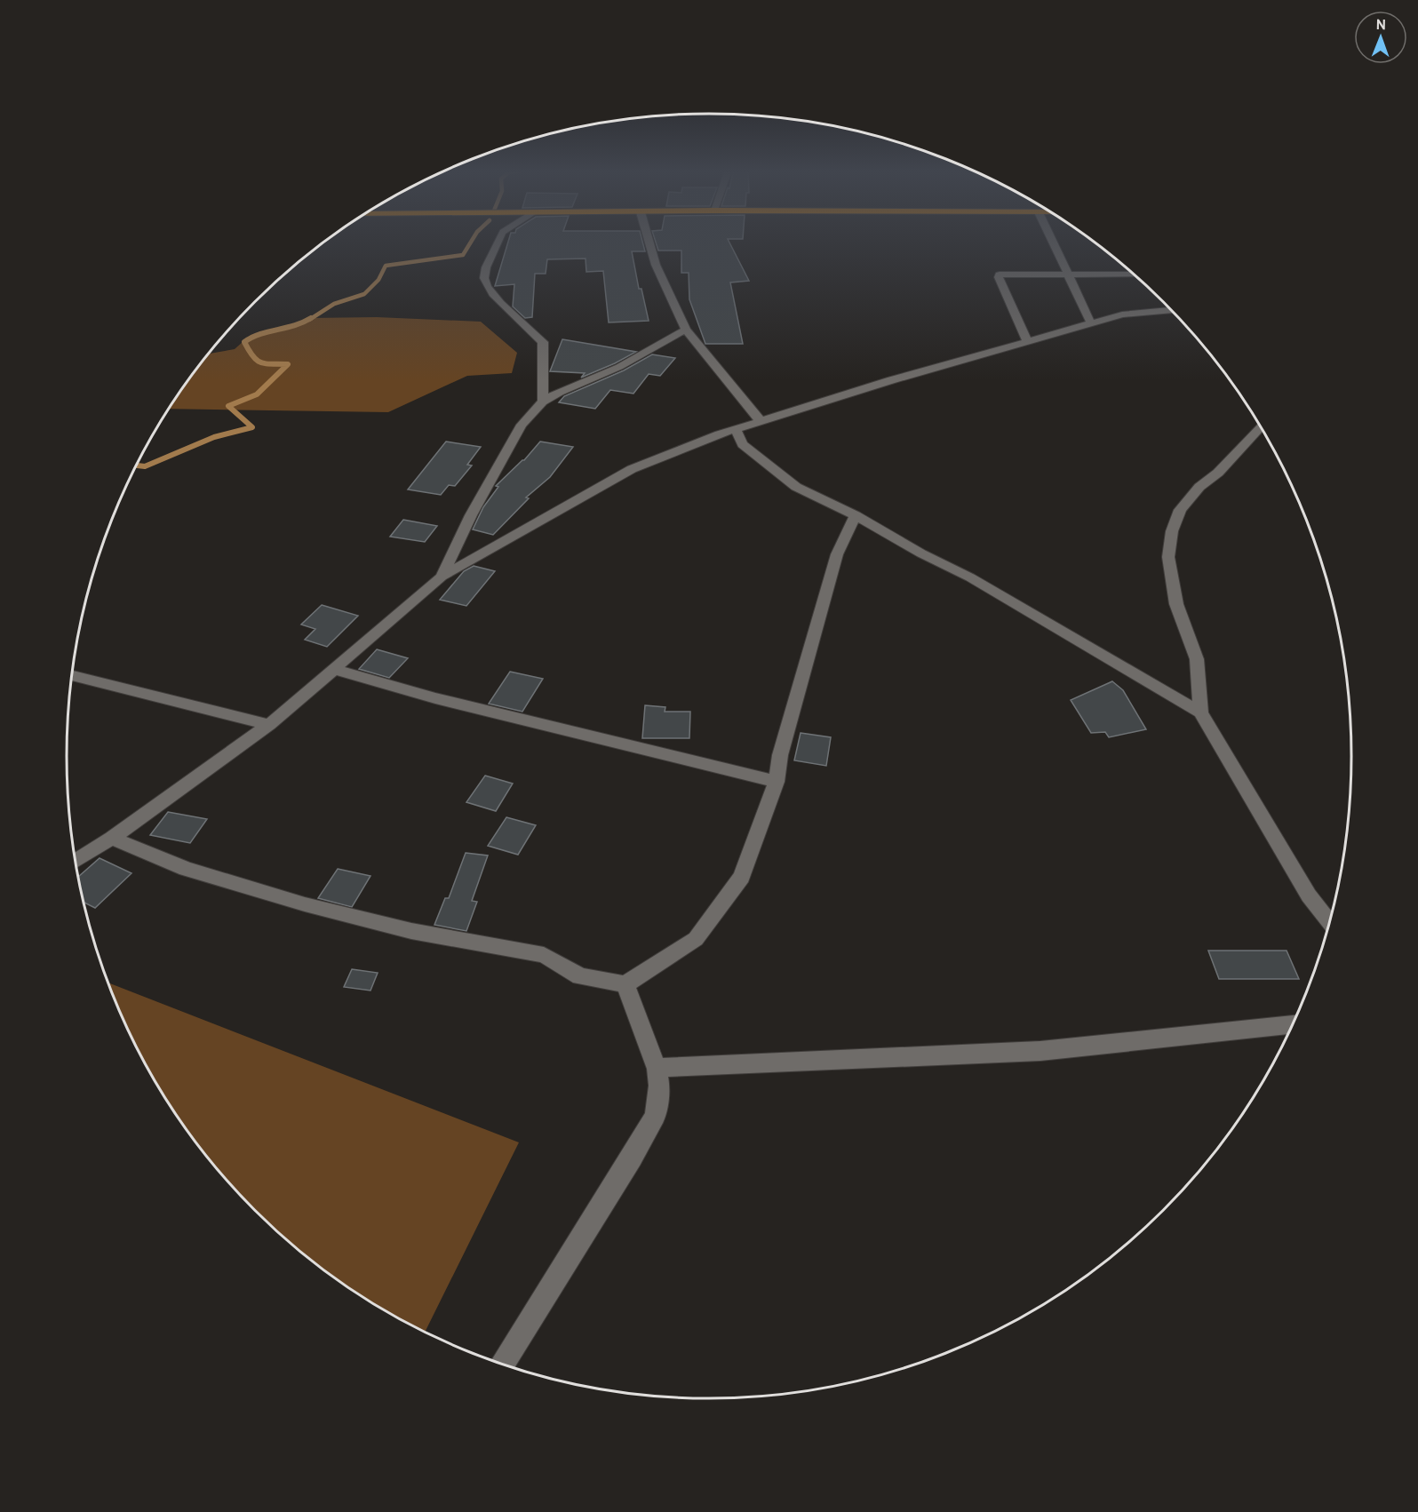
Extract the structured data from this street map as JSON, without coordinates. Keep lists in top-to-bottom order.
{
  "north": "top"
}
